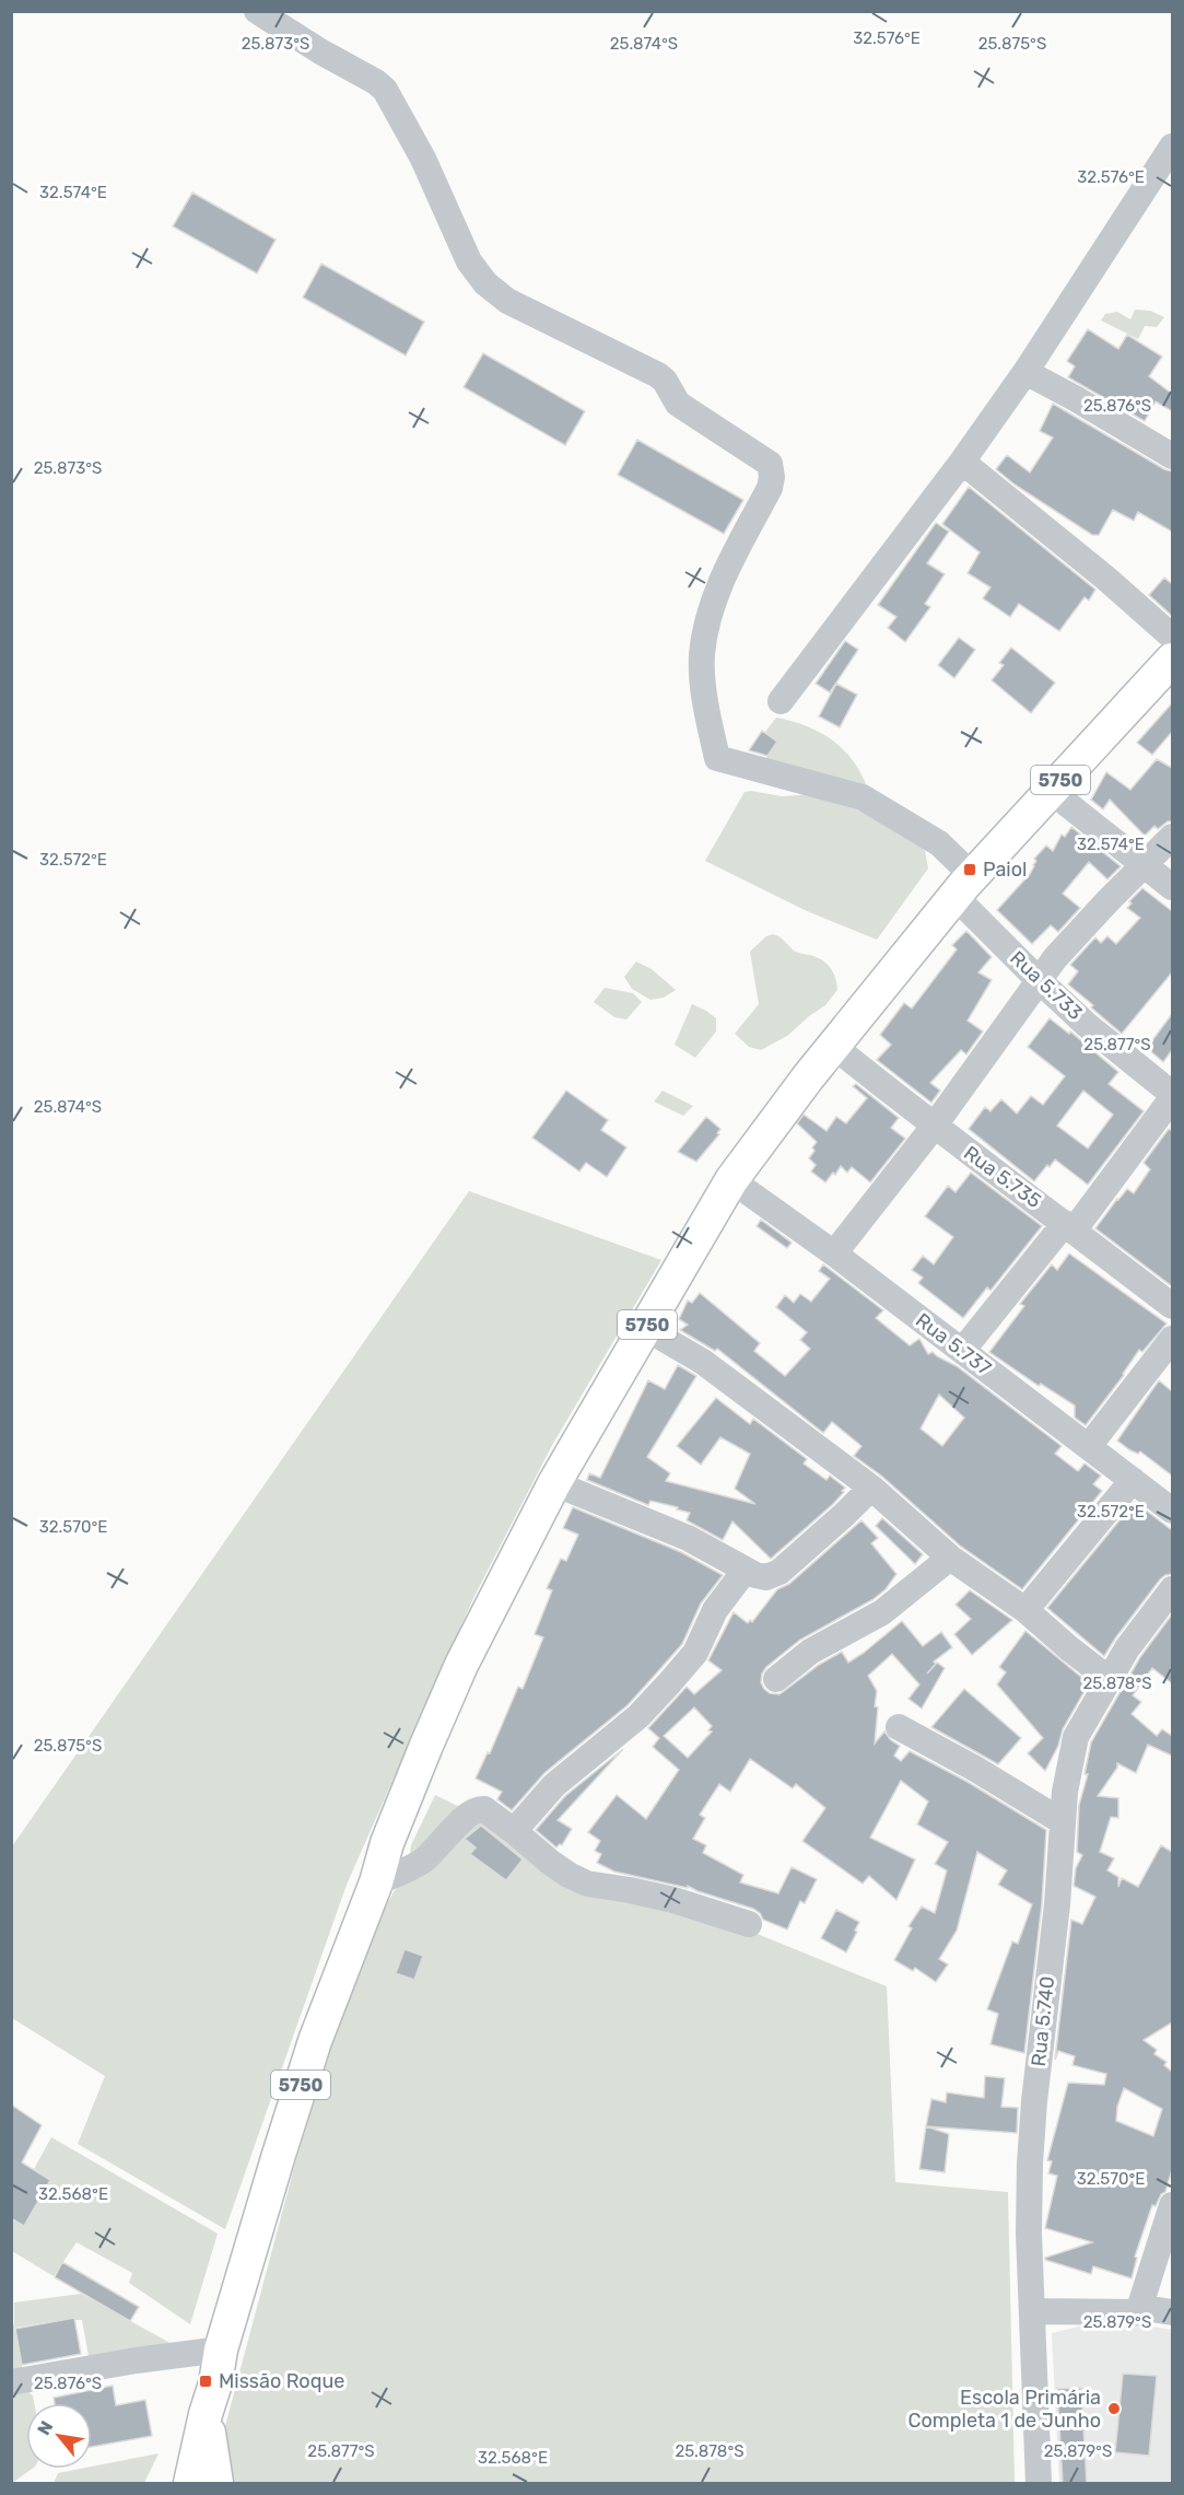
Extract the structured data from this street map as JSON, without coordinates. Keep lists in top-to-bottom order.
{
  "streets": {
    "main road": ["5750"],
    "street": [
      "Rua 5.733",
      "Rua 5.735",
      "Rua 5.737",
      "Rua 5.740"
    ]
  },
  "crossings": [
    ["5750", "Rua 5.733"],
    ["5750", "Rua 5.735"],
    ["5750", "Rua 5.737"]
  ],
  "places": {
    "transit": ["Paiol", "Missão Roque"],
    "other": ["Escola Primária Completa 1 de Junho"]
  },
  "north": "top left",
  "coordinates": [
    "32.576°E",
    "25.873°S",
    "25.875°S",
    "25.874°S",
    "32.574°E",
    "25.876°S",
    "32.572°E",
    "25.877°S",
    "32.570°E",
    "25.878°S",
    "32.568°E",
    "25.879°S"
  ]
}
